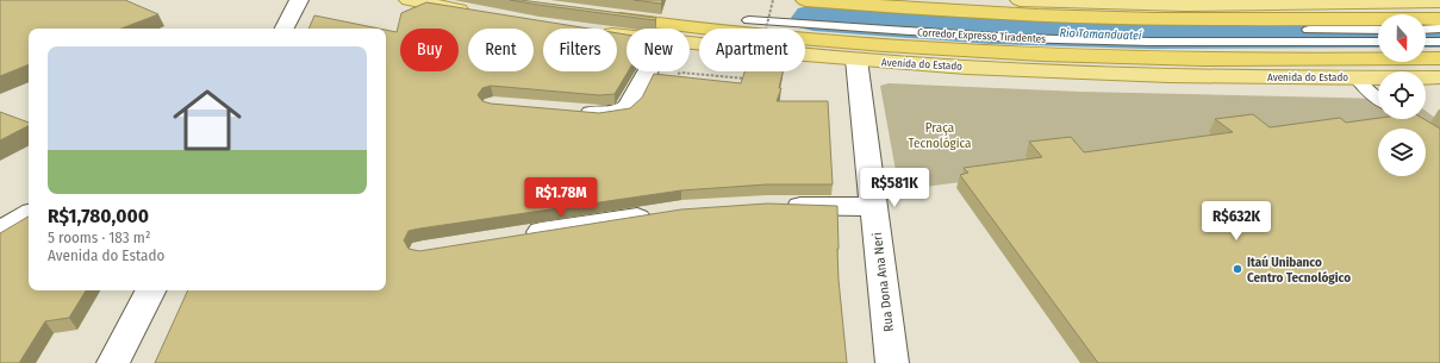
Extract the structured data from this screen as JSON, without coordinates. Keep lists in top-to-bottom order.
{
  "streets": {
    "highway": ["Avenida do Estado"],
    "street": ["Rua Dona Ana Neri"],
    "lane": ["Corredor Expresso Tiradentes"]
  },
  "crossings": [
    ["Avenida do Estado", "Rua Dona Ana Neri"]
  ],
  "water": ["Rio Tamanduateí"],
  "parks": ["Praça Tecnológica"],
  "places": ["Itaú Unibanco Centro Tecnológico"],
  "north": "bottom",
  "page": {
    "chip": [
      "Buy",
      "Rent",
      "Filters",
      "New",
      "Apartment"
    ],
    "list": [
      {
        "name": "R$1,780,000",
        "note": "5 rooms · 183 m² · Avenida do Estado"
      }
    ],
    "price": ["R$581K", "R$1.78M", "R$632K"]
  }
}
